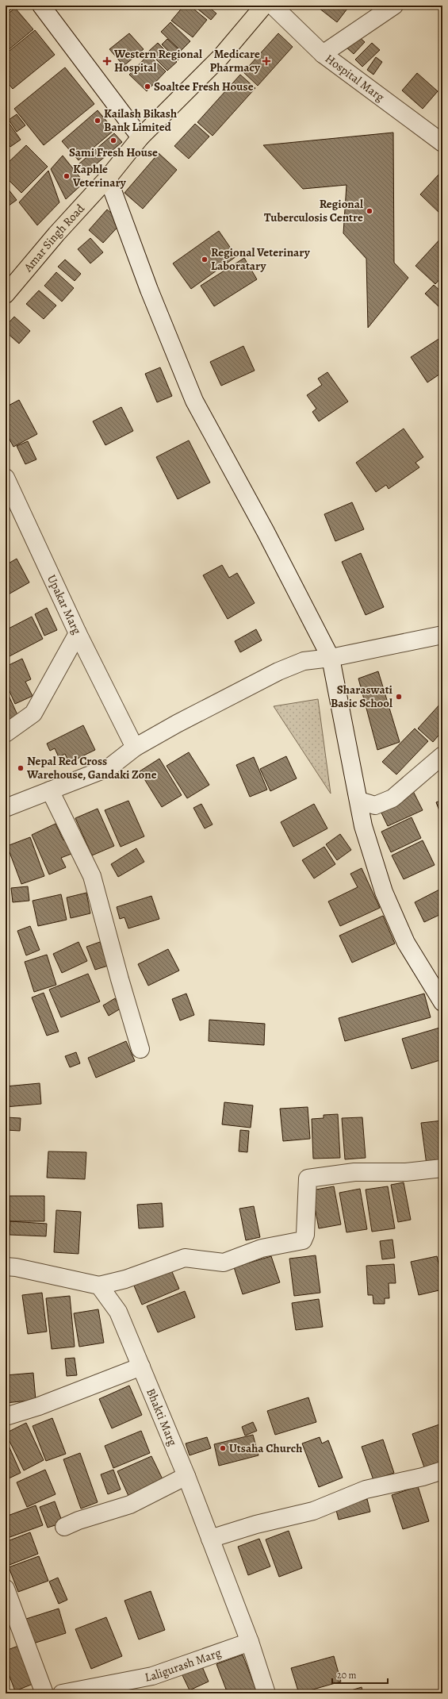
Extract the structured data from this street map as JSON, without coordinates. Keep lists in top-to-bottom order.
{
  "streets": {
    "main road": ["Amar Singh Road"],
    "street": [
      "Hospital Marg",
      "Upakar Marg",
      "Bhakti Marg",
      "Laligurash Marg"
    ]
  },
  "crossings": [
    ["Bhakti Marg", "Laligurash Marg"]
  ],
  "places": {
    "health": ["Western Regional Hospital", "Medicare Pharmacy"],
    "other": [
      "Soaltee Fresh House",
      "Kailash Bikash Bank Limited",
      "Sami Fresh House",
      "Kaphle Veterinary",
      "Regional Tuberculosis Centre",
      "Regional Veterinary Laboratary",
      "Sharaswati Basic School",
      "Nepal Red Cross Warehouse, Gandaki Zone",
      "Utsaha Church"
    ]
  },
  "scale_bar": "20 m"
}
